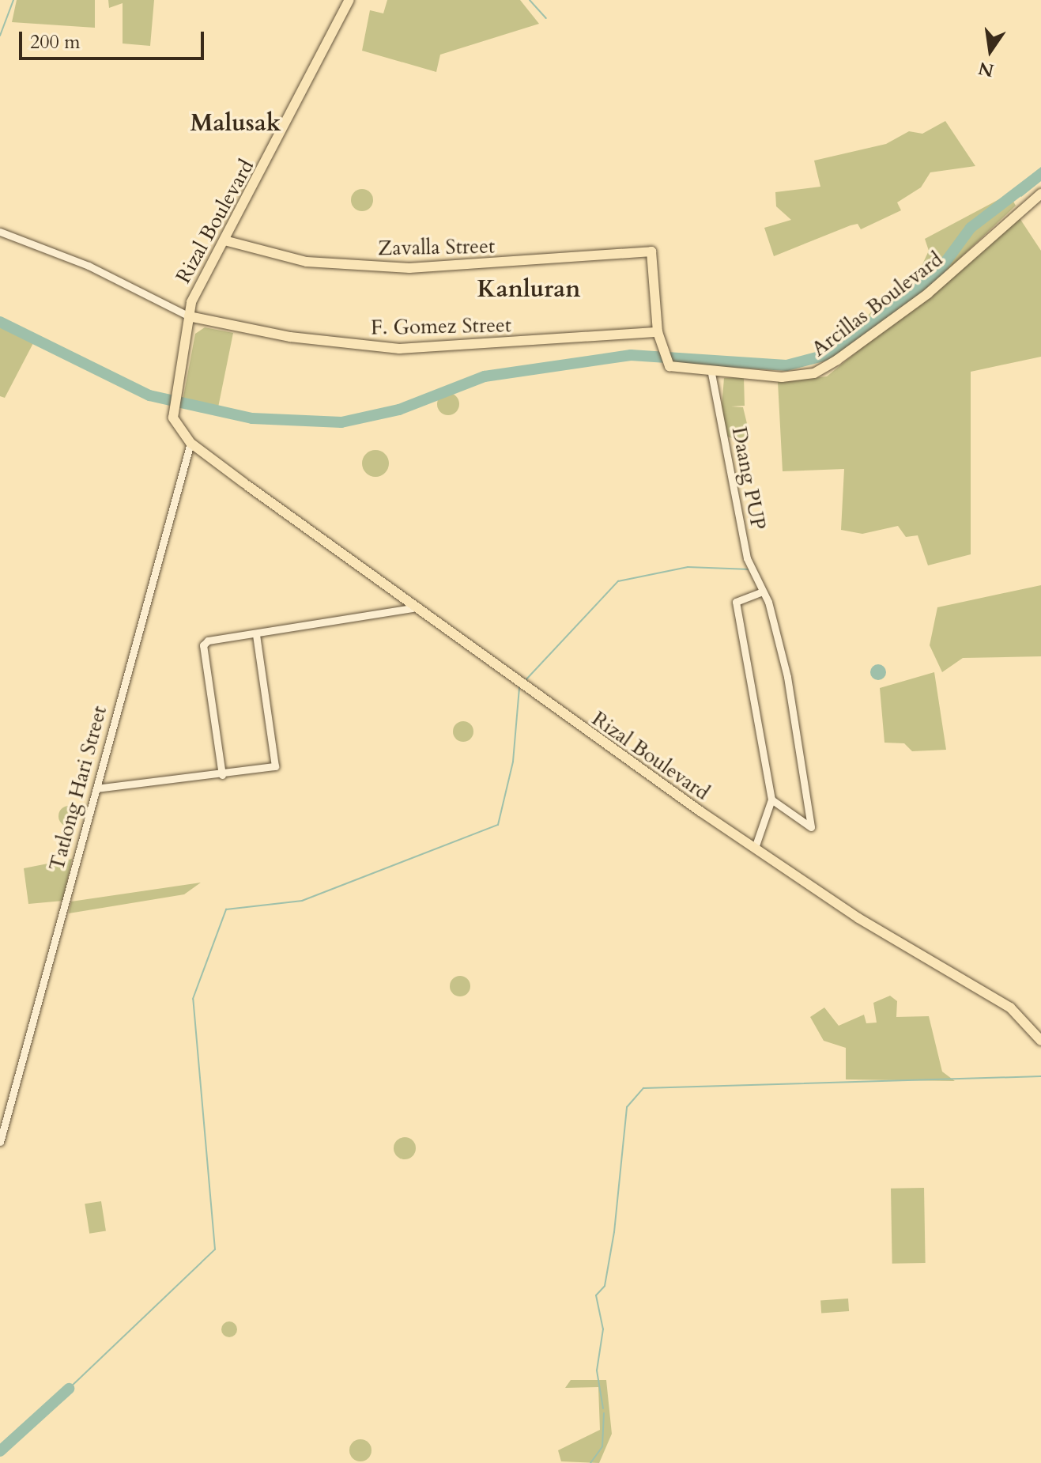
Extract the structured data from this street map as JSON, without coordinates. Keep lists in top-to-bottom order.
{
  "streets": {
    "main road": [
      "Rizal Boulevard",
      "Zavalla Street",
      "Arcillas Boulevard",
      "F. Gomez Street"
    ],
    "street": ["Daang PUP", "Tatlong Hari Street"]
  },
  "crossings": [
    ["Rizal Boulevard", "Zavalla Street"],
    ["Rizal Boulevard", "F. Gomez Street"],
    ["Rizal Boulevard", "Tatlong Hari Street"],
    ["Zavalla Street", "Arcillas Boulevard"],
    ["Arcillas Boulevard", "F. Gomez Street"],
    ["Arcillas Boulevard", "Daang PUP"]
  ],
  "districts": ["Malusak", "Kanluran"],
  "scale_bar": "200 m",
  "north": "bottom"
}
